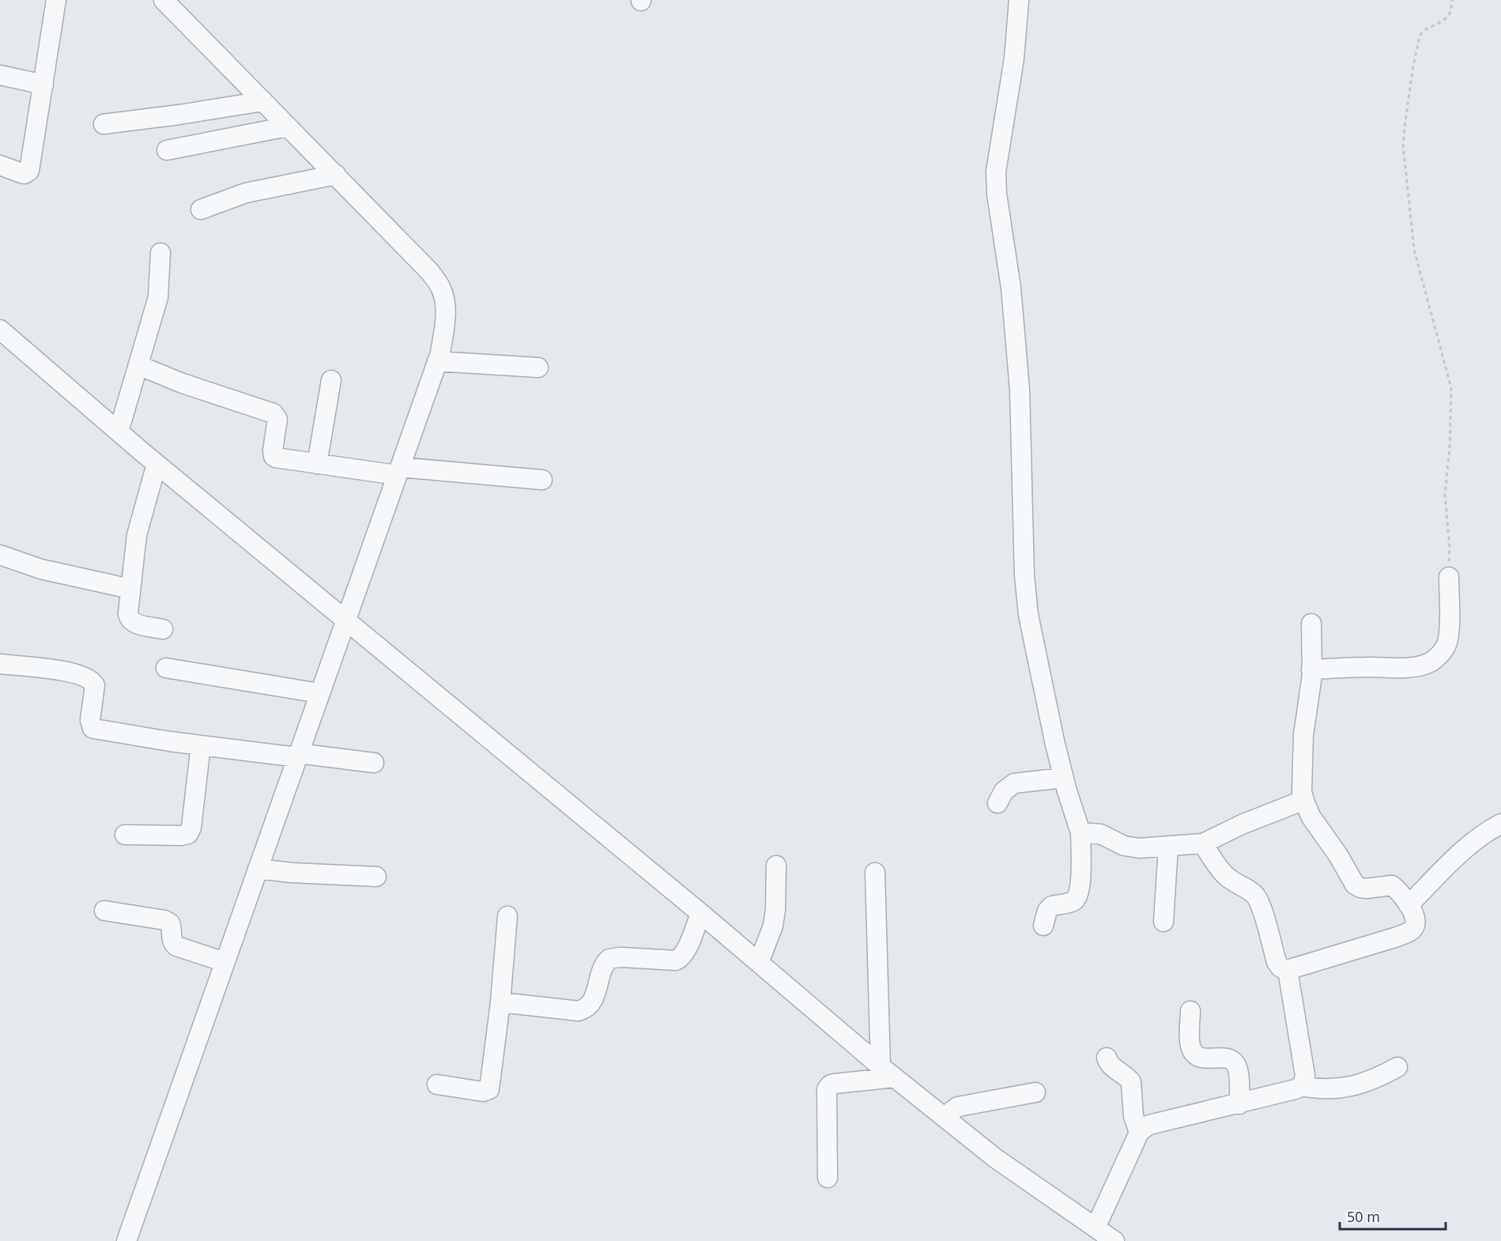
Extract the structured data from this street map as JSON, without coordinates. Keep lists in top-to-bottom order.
{
  "scale_bar": "50 m"
}
